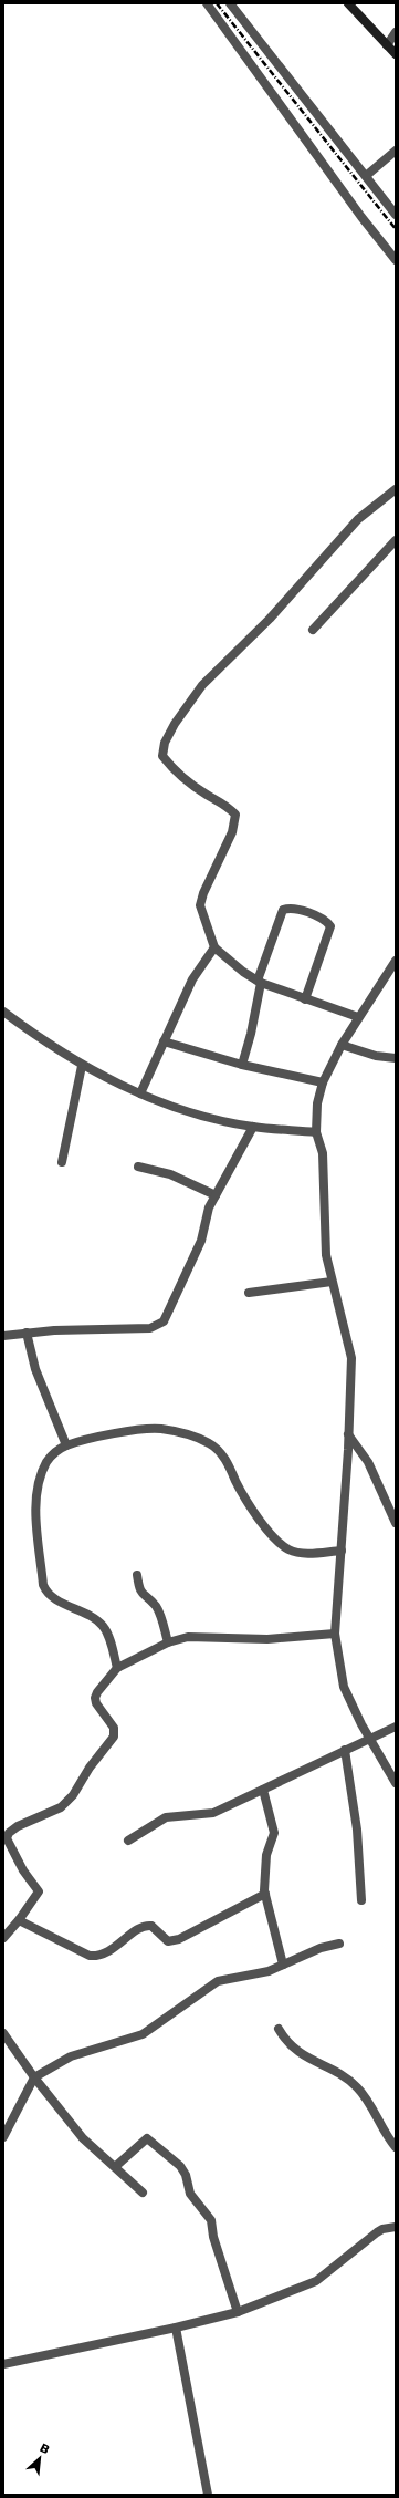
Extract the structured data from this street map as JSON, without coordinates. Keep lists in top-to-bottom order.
{
  "north": "top right"
}
